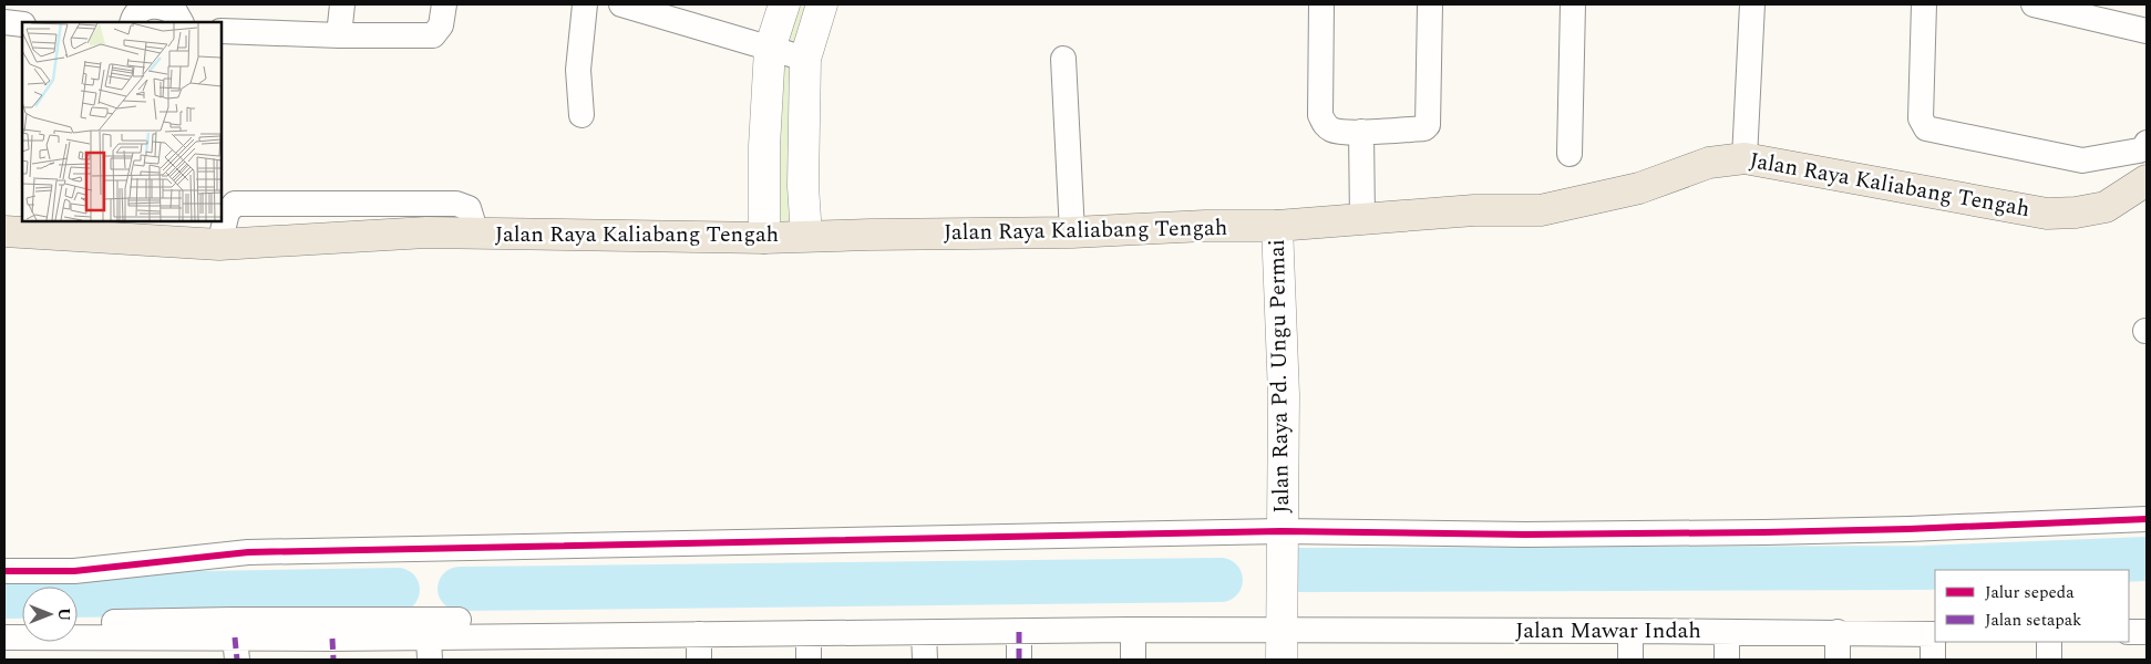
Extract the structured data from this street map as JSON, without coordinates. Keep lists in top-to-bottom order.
{
  "streets": {
    "main road": ["Jalan Raya Kaliabang Tengah"],
    "street": ["Jalan Raya Pd. Ungu Permai", "Jalan Mawar Indah"]
  },
  "crossings": [
    ["Jalan Raya Kaliabang Tengah", "Jalan Raya Pd. Ungu Permai"],
    ["Jalan Raya Pd. Ungu Permai", "Jalan Mawar Indah"]
  ],
  "legend": ["Jalur sepeda", "Jalan setapak"],
  "north": "right"
}
